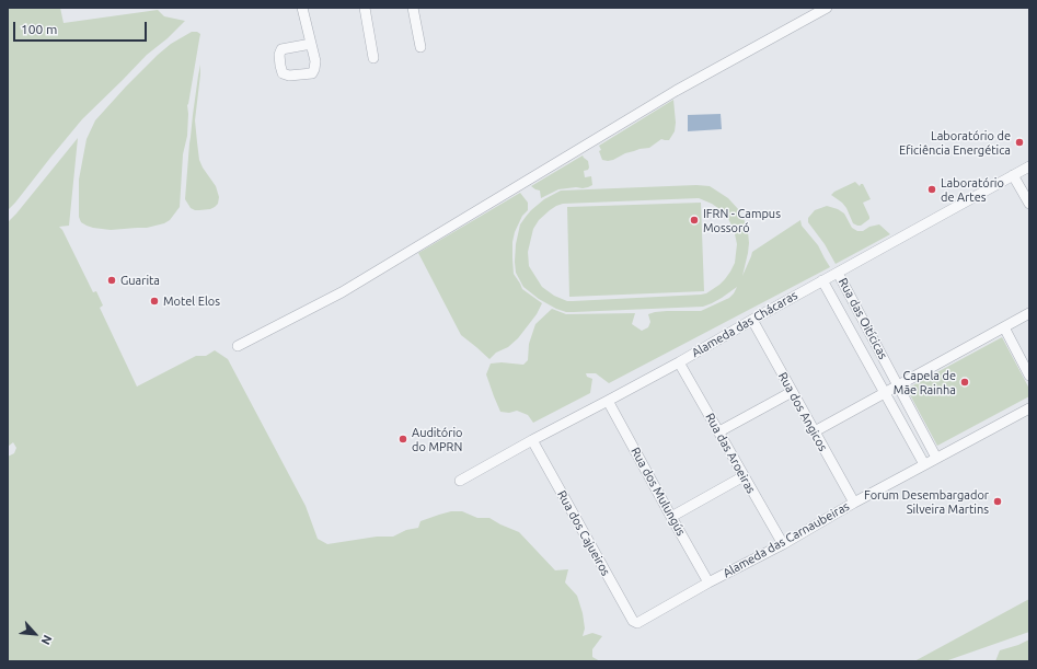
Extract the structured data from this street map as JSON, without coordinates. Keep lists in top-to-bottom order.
{
  "streets": {
    "street": [
      "Rua das Oitícicas",
      "Alameda das Chácaras",
      "Rua dos Angicos",
      "Rua das Aroeiras",
      "Rua dos Mulungús",
      "Rua dos Cajueiros",
      "Alameda das Carnaubeiras"
    ]
  },
  "crossings": [
    ["Rua das Oitícicas", "Alameda das Chácaras"],
    ["Rua das Oitícicas", "Alameda das Carnaubeiras"],
    ["Alameda das Chácaras", "Rua dos Angicos"],
    ["Alameda das Chácaras", "Rua das Aroeiras"],
    ["Alameda das Chácaras", "Rua dos Mulungús"],
    ["Alameda das Chácaras", "Rua dos Cajueiros"],
    ["Rua dos Angicos", "Alameda das Carnaubeiras"],
    ["Rua das Aroeiras", "Alameda das Carnaubeiras"],
    ["Rua dos Mulungús", "Alameda das Carnaubeiras"],
    ["Rua dos Cajueiros", "Alameda das Carnaubeiras"]
  ],
  "places": [
    "Laboratório de Eficiência Energética",
    "Laboratório de Artes",
    "IFRN - Campus Mossoró",
    "Guarita",
    "Motel Elos",
    "Capela de Mãe Rainha",
    "Auditório do MPRN",
    "Forum Desembargador Silveira Martins"
  ],
  "scale_bar": "100 m",
  "north": "bottom right"
}
